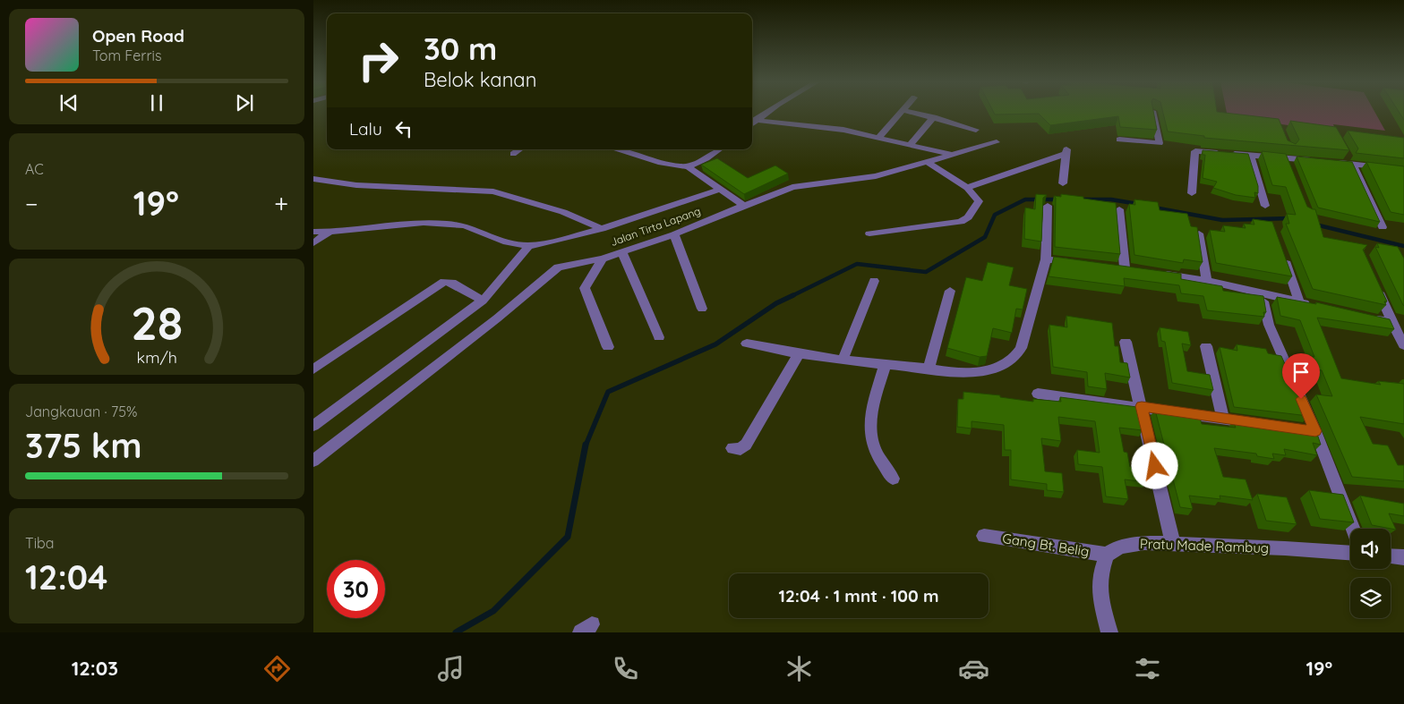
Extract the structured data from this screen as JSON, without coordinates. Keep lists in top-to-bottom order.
{
  "streets": {
    "street": ["Jalan Tirta Lapang", "Gang Bt. Belig", "Pratu Made Rambug"]
  },
  "crossings": [
    ["Gang Bt. Belig", "Pratu Made Rambug"]
  ],
  "page": {
    "turn": ["30 m", "Belok kanan"],
    "song": ["Open Road", "Tom Ferris"],
    "then": "Lalu",
    "tile": [
      "AC",
      ["Jangkauan · 75%", "375 km"],
      ["Tiba", "12:04"]
    ],
    "heat": ["−", "19°", "+"],
    "limit": "30",
    "trip": "12:04 · 1 mnt · 100 m",
    "tabs": ["12:03", "19°"],
    "gauge": ["28", "km/h"]
  }
}
